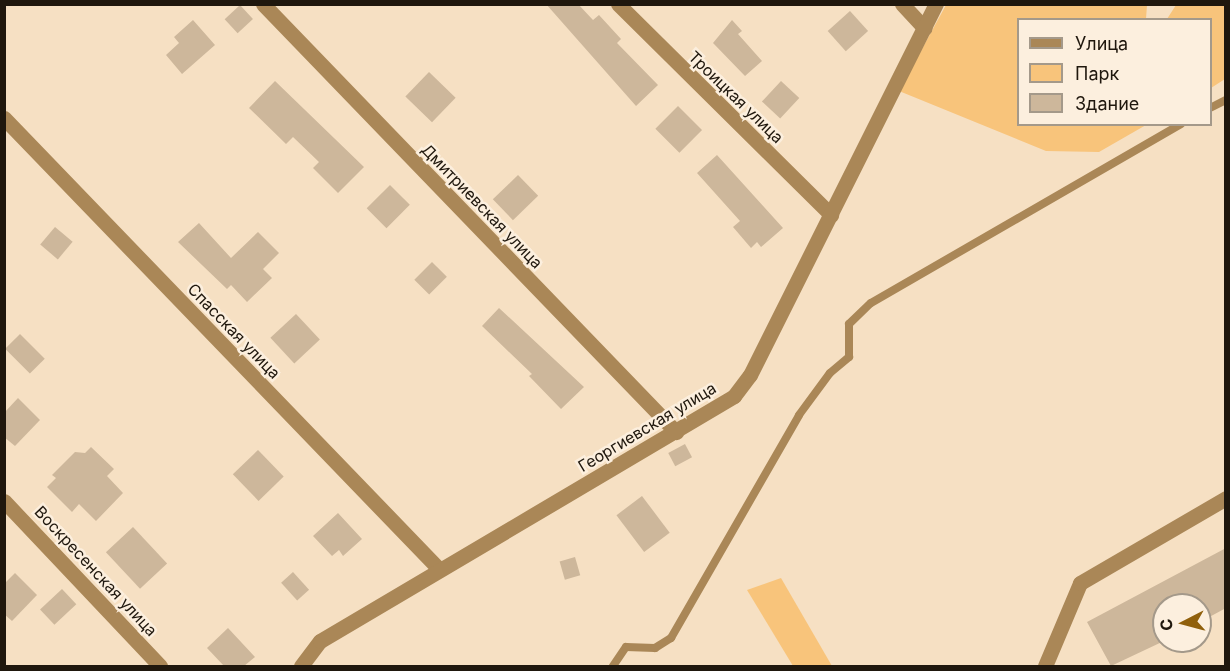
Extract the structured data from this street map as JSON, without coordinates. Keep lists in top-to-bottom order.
{
  "streets": {
    "street": [
      "Троицкая улица",
      "Дмитриевская улица",
      "Спасская улица",
      "Георгиевская улица",
      "Воскресенская улица"
    ]
  },
  "crossings": [
    ["Троицкая улица", "Георгиевская улица"],
    ["Дмитриевская улица", "Георгиевская улица"],
    ["Спасская улица", "Георгиевская улица"]
  ],
  "legend": ["Улица", "Парк", "Здание"],
  "north": "left"
}
